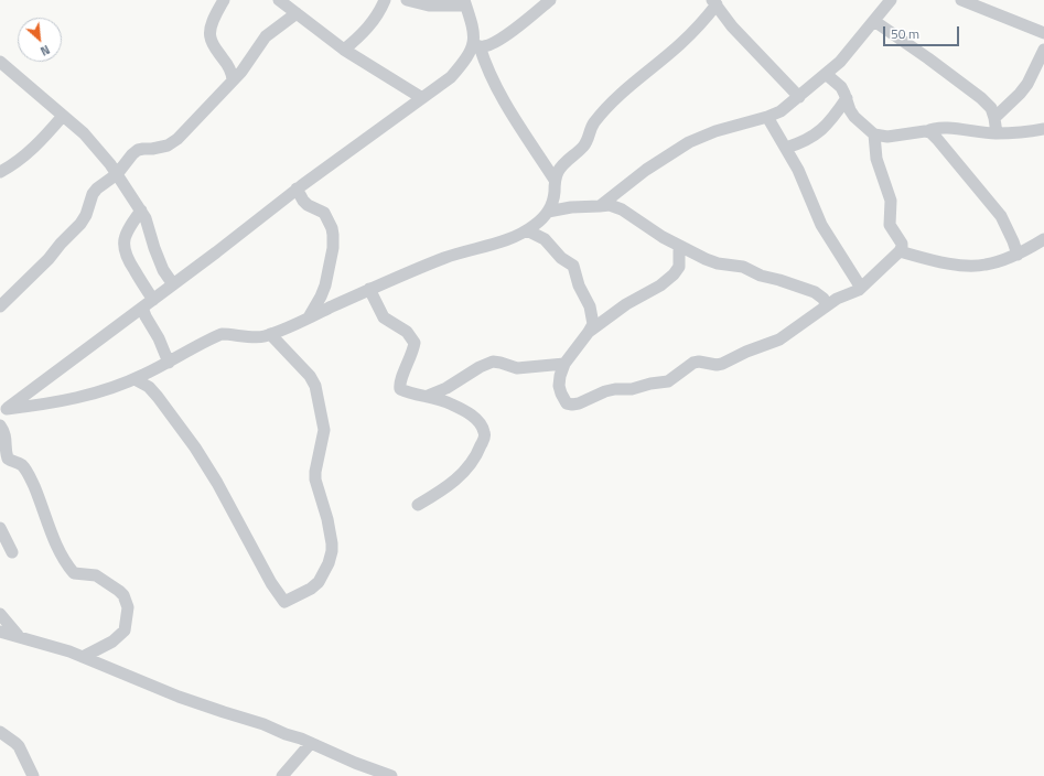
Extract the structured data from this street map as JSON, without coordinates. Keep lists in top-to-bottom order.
{
  "scale_bar": "50 m",
  "north": "bottom right"
}
